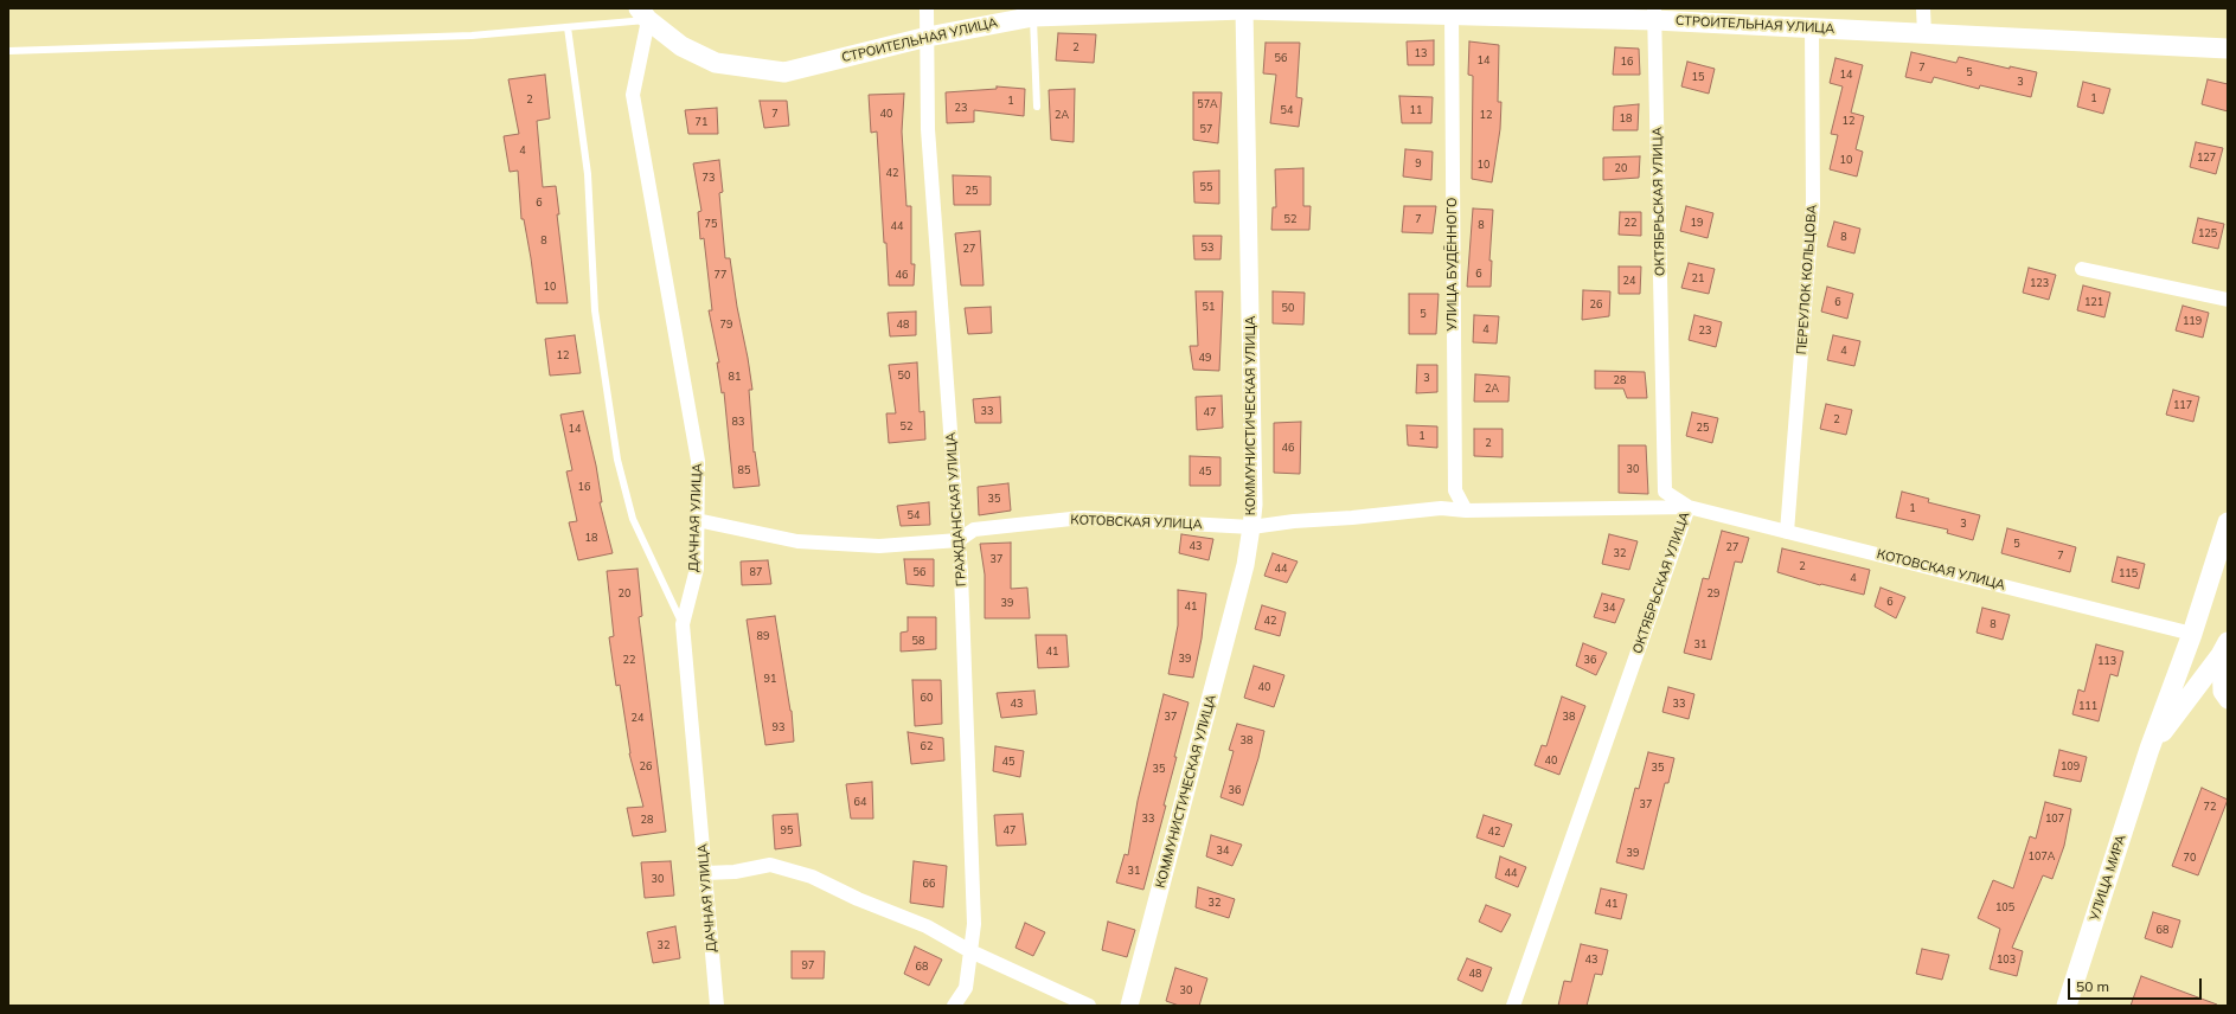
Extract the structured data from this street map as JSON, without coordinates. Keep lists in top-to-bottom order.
{
  "streets": {
    "main road": ["СТРОИТЕЛЬНАЯ УЛИЦА", "УЛИЦА МИРА"],
    "street": [
      "ОКТЯБРЬСКАЯ УЛИЦА",
      "УЛИЦА БУДЁННОГО",
      "ПЕРЕУЛОК КОЛЬЦОВА",
      "КОММУНИСТИЧЕСКАЯ УЛИЦА",
      "ГРАЖДАНСКАЯ УЛИЦА",
      "ДАЧНАЯ УЛИЦА",
      "КОТОВСКАЯ УЛИЦА"
    ]
  },
  "crossings": [
    ["СТРОИТЕЛЬНАЯ УЛИЦА", "ОКТЯБРЬСКАЯ УЛИЦА"],
    ["СТРОИТЕЛЬНАЯ УЛИЦА", "УЛИЦА БУДЁННОГО"],
    ["СТРОИТЕЛЬНАЯ УЛИЦА", "ПЕРЕУЛОК КОЛЬЦОВА"],
    ["СТРОИТЕЛЬНАЯ УЛИЦА", "КОММУНИСТИЧЕСКАЯ УЛИЦА"],
    ["СТРОИТЕЛЬНАЯ УЛИЦА", "ГРАЖДАНСКАЯ УЛИЦА"],
    ["СТРОИТЕЛЬНАЯ УЛИЦА", "ДАЧНАЯ УЛИЦА"],
    ["ОКТЯБРЬСКАЯ УЛИЦА", "КОТОВСКАЯ УЛИЦА"],
    ["УЛИЦА БУДЁННОГО", "КОТОВСКАЯ УЛИЦА"],
    ["ПЕРЕУЛОК КОЛЬЦОВА", "КОТОВСКАЯ УЛИЦА"],
    ["КОММУНИСТИЧЕСКАЯ УЛИЦА", "КОТОВСКАЯ УЛИЦА"],
    ["ГРАЖДАНСКАЯ УЛИЦА", "КОТОВСКАЯ УЛИЦА"],
    ["ДАЧНАЯ УЛИЦА", "КОТОВСКАЯ УЛИЦА"],
    ["КОТОВСКАЯ УЛИЦА", "УЛИЦА МИРА"]
  ],
  "house_numbers": [
    "2",
    "13",
    "56",
    "14",
    "16",
    "7",
    "5",
    "14",
    "15",
    "3",
    "1",
    "2",
    "1",
    "57А",
    "23",
    "54",
    "11",
    "7",
    "40",
    "2А",
    "12",
    "18",
    "12",
    "71",
    "57",
    "4",
    "127",
    "10",
    "9",
    "10",
    "20",
    "42",
    "73",
    "55",
    "25",
    "6",
    "52",
    "7",
    "22",
    "19",
    "75",
    "8",
    "44",
    "125",
    "8",
    "8",
    "53",
    "27",
    "6",
    "77",
    "46",
    "21",
    "24",
    "123",
    "10",
    "6",
    "121",
    "26",
    "51",
    "50",
    "5",
    "119",
    "79",
    "48",
    "4",
    "23",
    "4",
    "12",
    "49",
    "50",
    "81",
    "3",
    "28",
    "2А",
    "117",
    "33",
    "47",
    "2",
    "83",
    "52",
    "25",
    "14",
    "1",
    "2",
    "46",
    "30",
    "85",
    "45",
    "16",
    "35",
    "1",
    "54",
    "3",
    "18",
    "5",
    "43",
    "27",
    "32",
    "7",
    "37",
    "2",
    "44",
    "87",
    "56",
    "115",
    "4",
    "20",
    "29",
    "6",
    "39",
    "41",
    "34",
    "42",
    "8",
    "89",
    "58",
    "31",
    "41",
    "39",
    "22",
    "36",
    "113",
    "91",
    "40",
    "60",
    "43",
    "33",
    "111",
    "37",
    "38",
    "24",
    "93",
    "38",
    "62",
    "40",
    "45",
    "26",
    "109",
    "35",
    "35",
    "36",
    "64",
    "37",
    "72",
    "33",
    "107",
    "28",
    "95",
    "47",
    "42",
    "34",
    "39",
    "107А",
    "70",
    "31",
    "44",
    "30",
    "66",
    "32",
    "41",
    "105",
    "68",
    "32",
    "43",
    "103",
    "97",
    "68",
    "48",
    "30"
  ],
  "scale_bar": "50 m"
}
